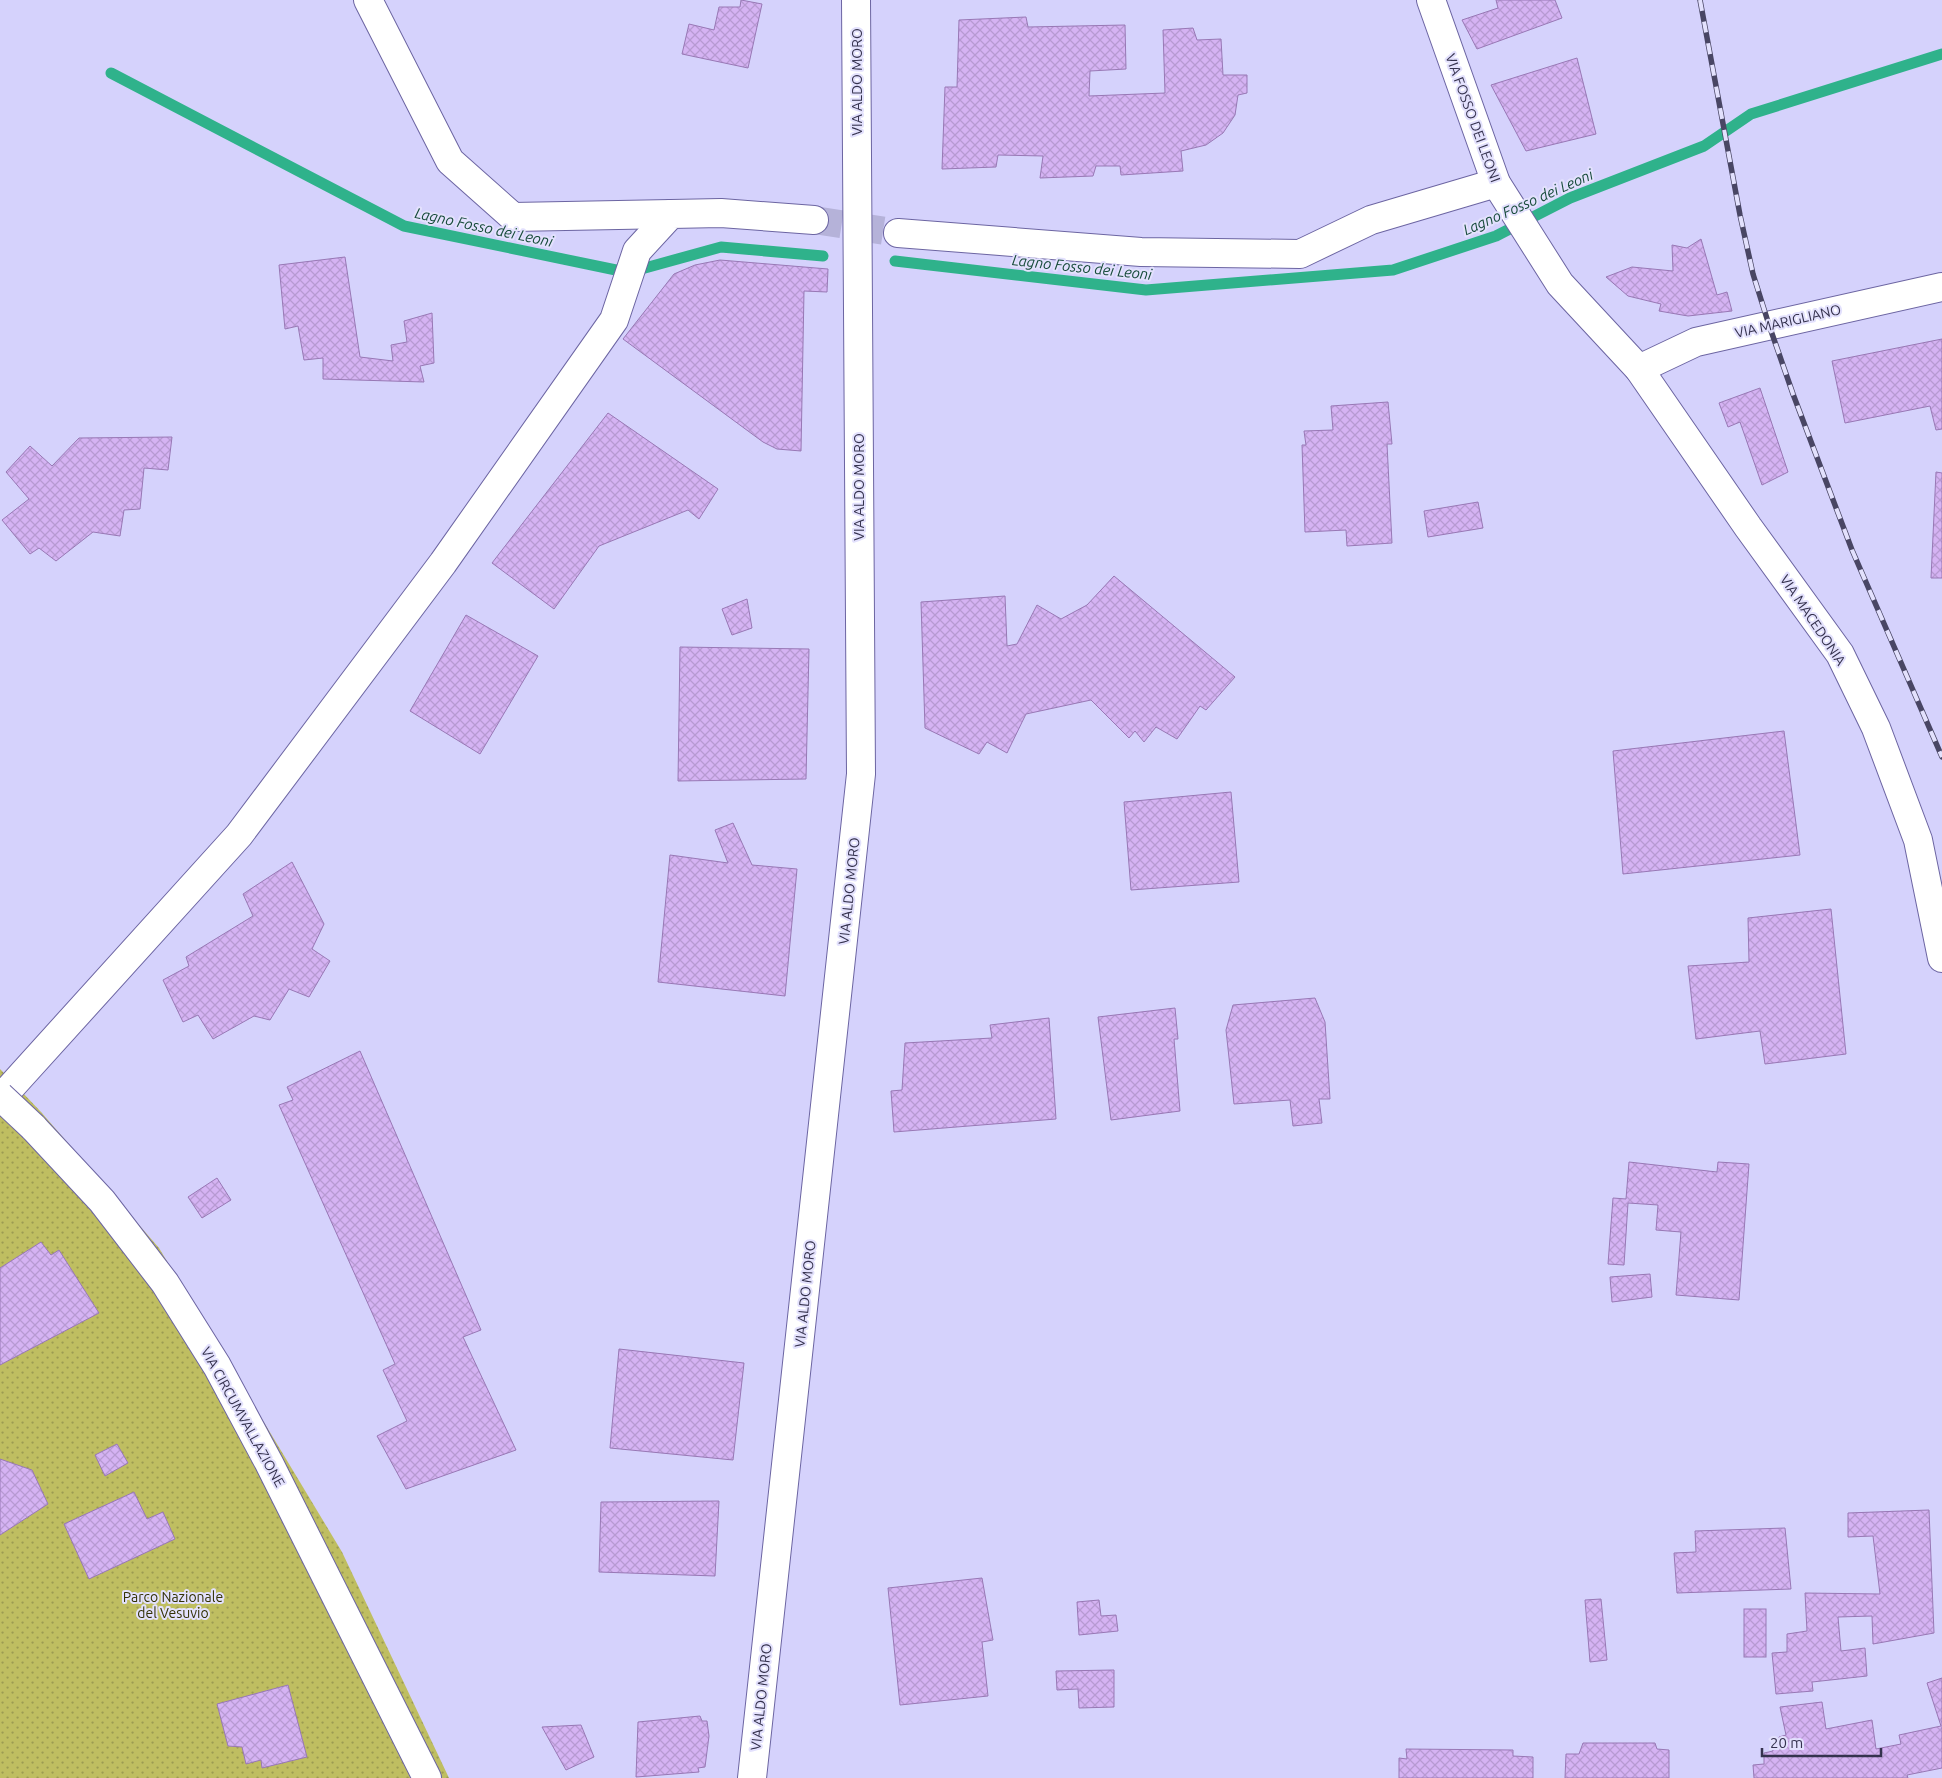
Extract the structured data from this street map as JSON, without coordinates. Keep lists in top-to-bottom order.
{
  "streets": {
    "street": [
      "VIA ALDO MORO",
      "VIA FOSSO DEI LEONI",
      "VIA MARIGLIANO",
      "VIA MACEDONIA",
      "VIA CIRCUMVALLAZIONE"
    ]
  },
  "crossings": [
    ["VIA FOSSO DEI LEONI", "VIA MARIGLIANO"],
    ["VIA FOSSO DEI LEONI", "VIA MACEDONIA"],
    ["VIA MARIGLIANO", "VIA MACEDONIA"]
  ],
  "water": ["Lagno Fosso dei Leoni"],
  "parks": ["Parco Nazionale del Vesuvio"],
  "scale_bar": "20 m"
}
